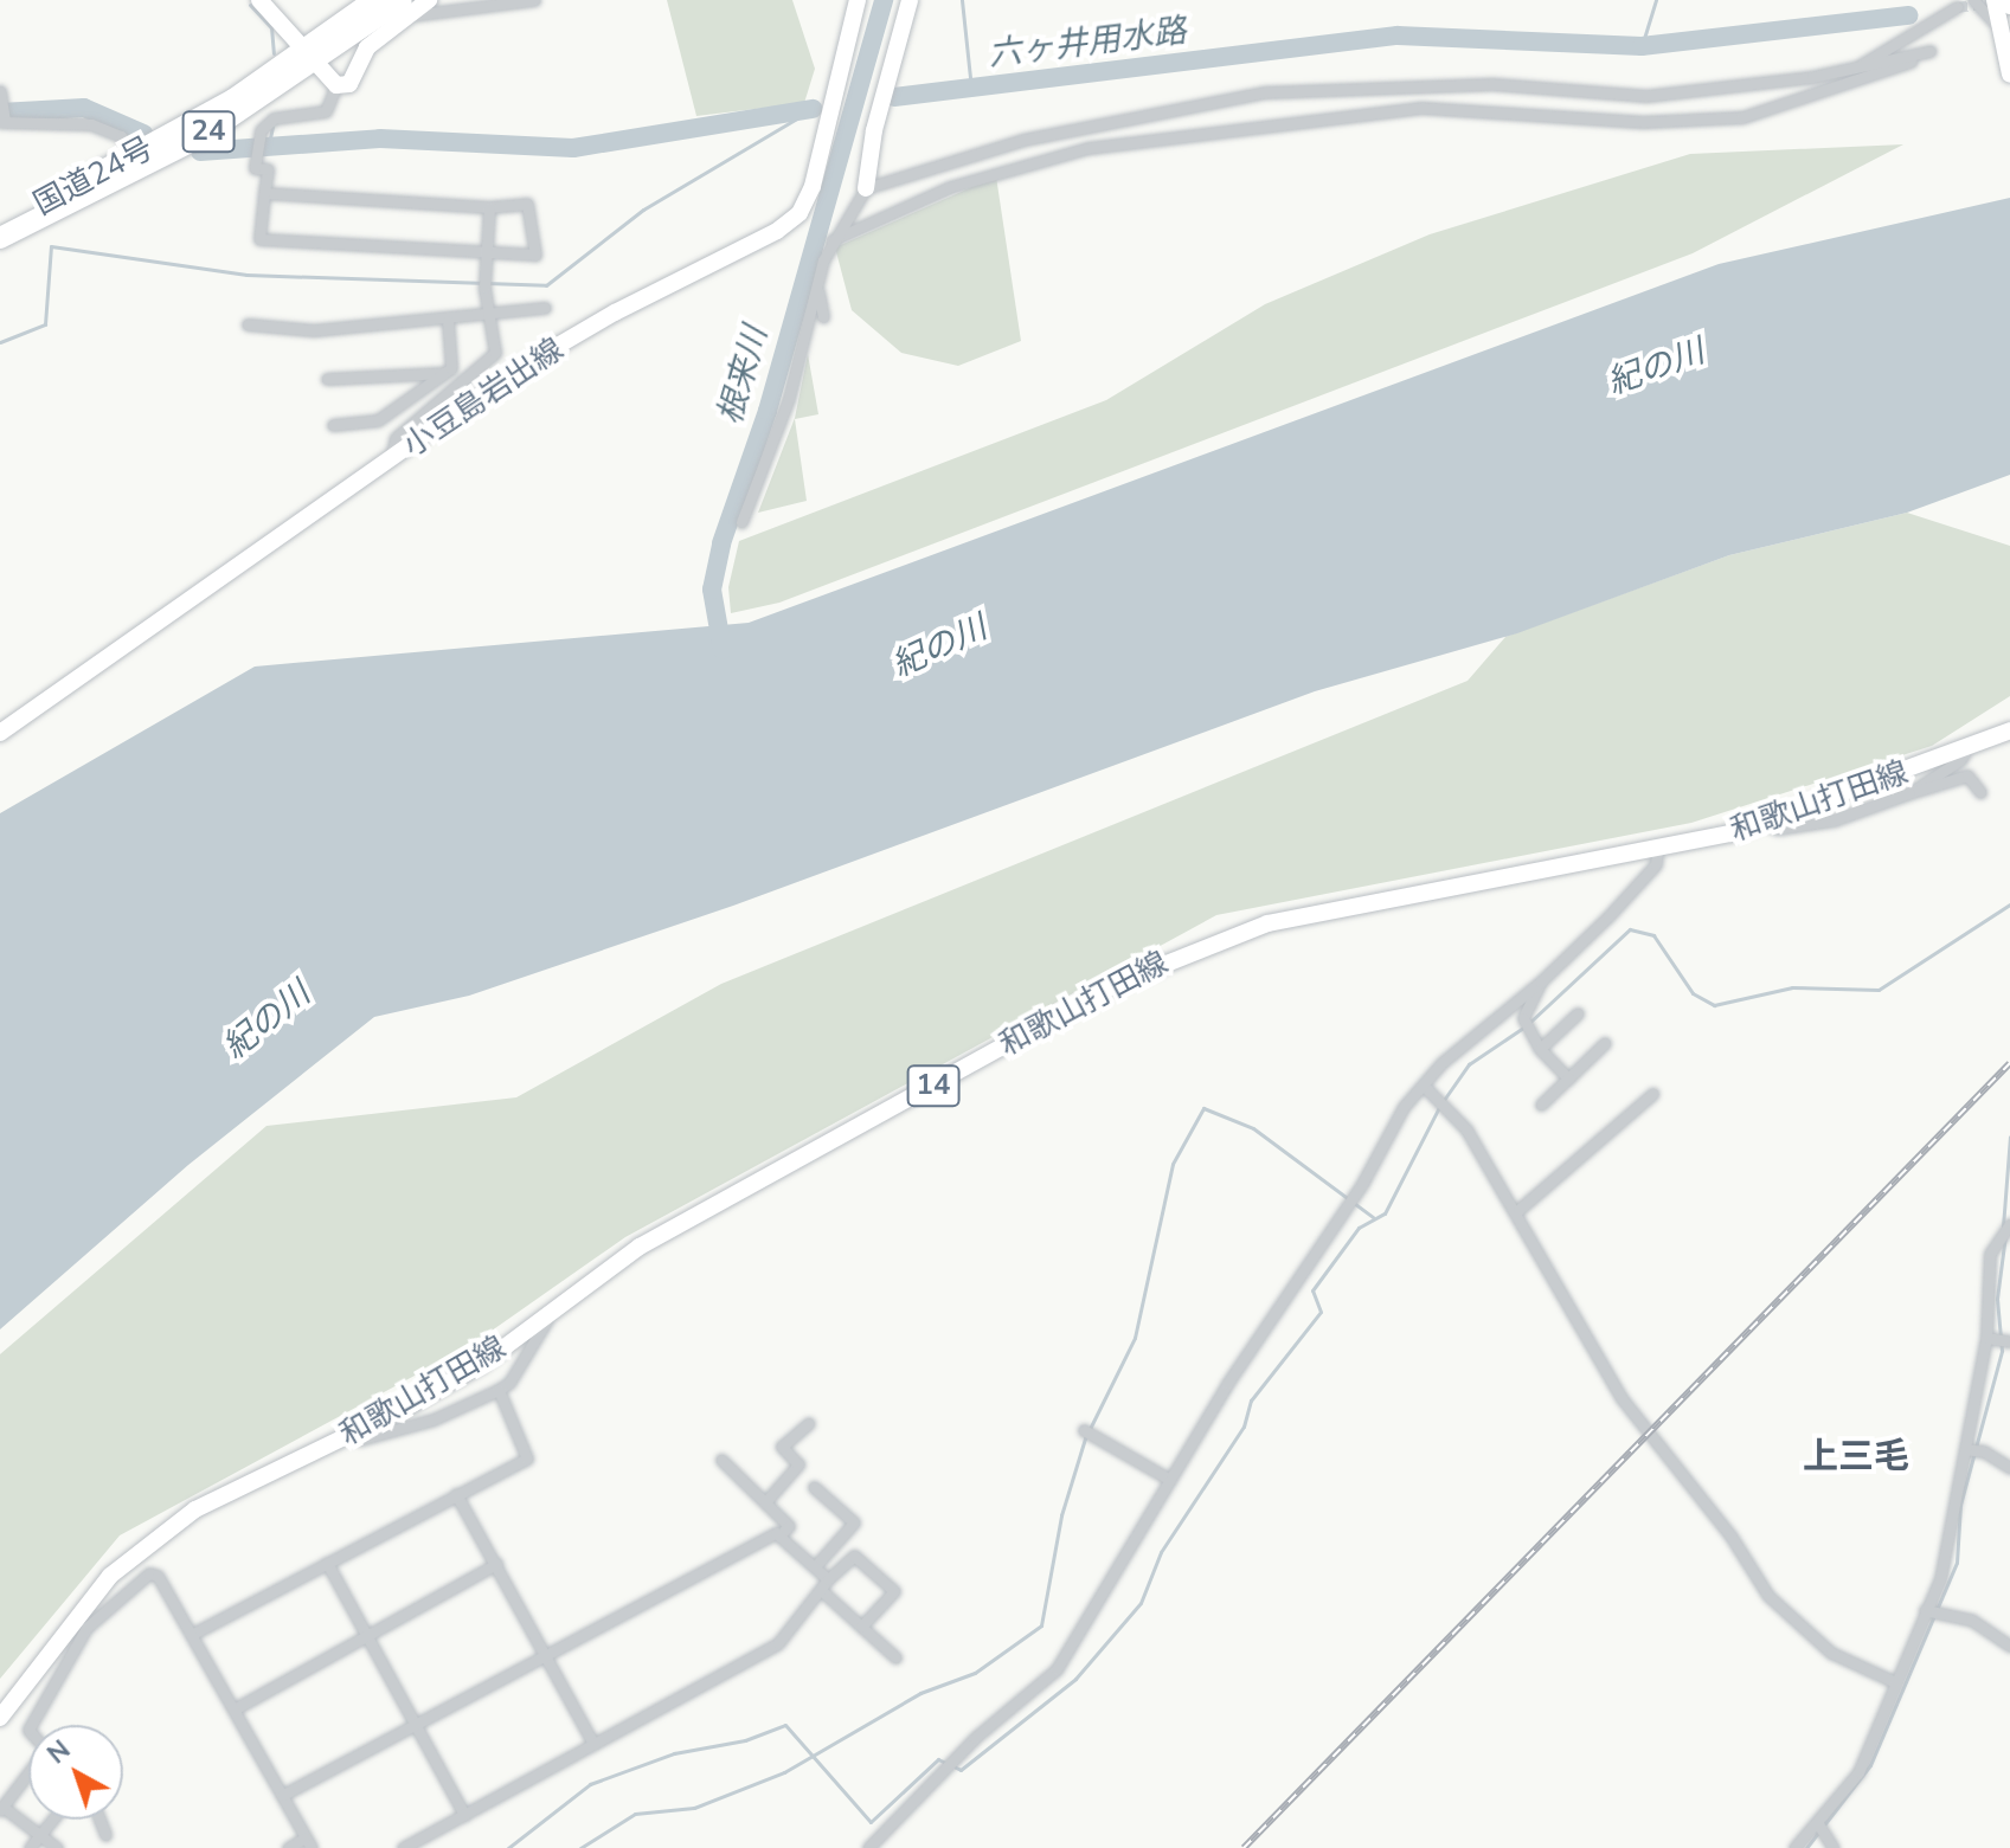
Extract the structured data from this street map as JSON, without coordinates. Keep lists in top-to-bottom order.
{
  "streets": {
    "highway": ["24", "国道24号"],
    "main road": ["小豆島岩出線", "和歌山打田線", "14"]
  },
  "districts": ["上三毛"],
  "water": ["六ヶ井用水路", "紀の川", "根来川"],
  "north": "top left"
}
